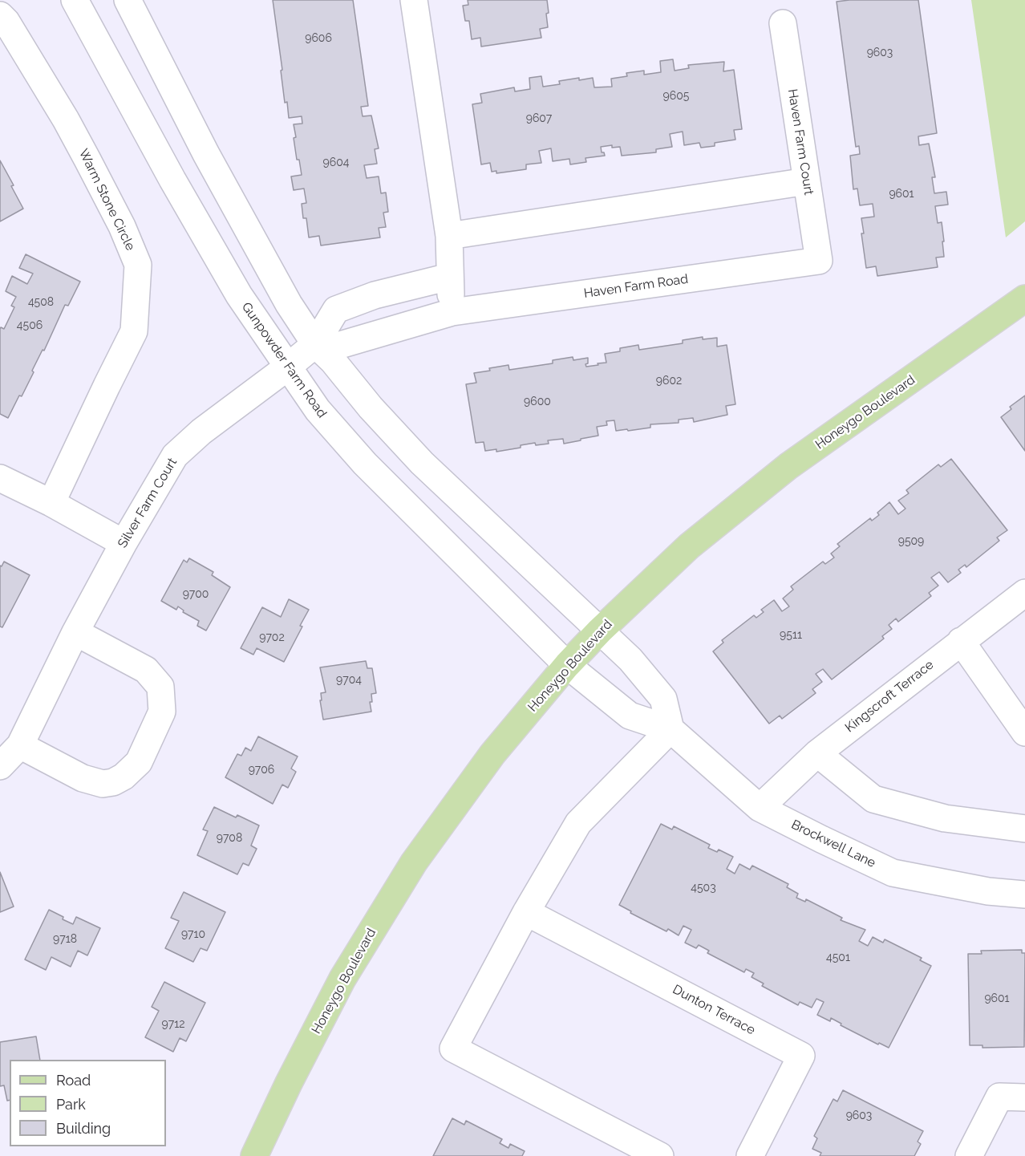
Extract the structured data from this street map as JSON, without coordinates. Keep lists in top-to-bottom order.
{
  "streets": {
    "main road": ["Honeygo Boulevard"],
    "street": [
      "Haven Farm Court",
      "Warm Stone Circle",
      "Haven Farm Road",
      "Gunpowder Farm Road",
      "Silver Farm Court",
      "Kingscroft Terrace",
      "Brockwell Lane",
      "Dunton Terrace"
    ]
  },
  "crossings": [
    ["Haven Farm Court", "Haven Farm Road"],
    ["Haven Farm Road", "Silver Farm Court"],
    ["Gunpowder Farm Road", "Honeygo Boulevard"],
    ["Gunpowder Farm Road", "Silver Farm Court"],
    ["Gunpowder Farm Road", "Brockwell Lane"],
    ["Honeygo Boulevard", "Brockwell Lane"],
    ["Kingscroft Terrace", "Brockwell Lane"]
  ],
  "house_numbers": [
    "9606",
    "9603",
    "9605",
    "9607",
    "9604",
    "9601",
    "4508",
    "4506",
    "9602",
    "9600",
    "9509",
    "9700",
    "9511",
    "9702",
    "9704",
    "9706",
    "9708",
    "4503",
    "9710",
    "9718",
    "4501",
    "9601",
    "9712",
    "9603"
  ],
  "legend": ["Road", "Park", "Building"]
}
